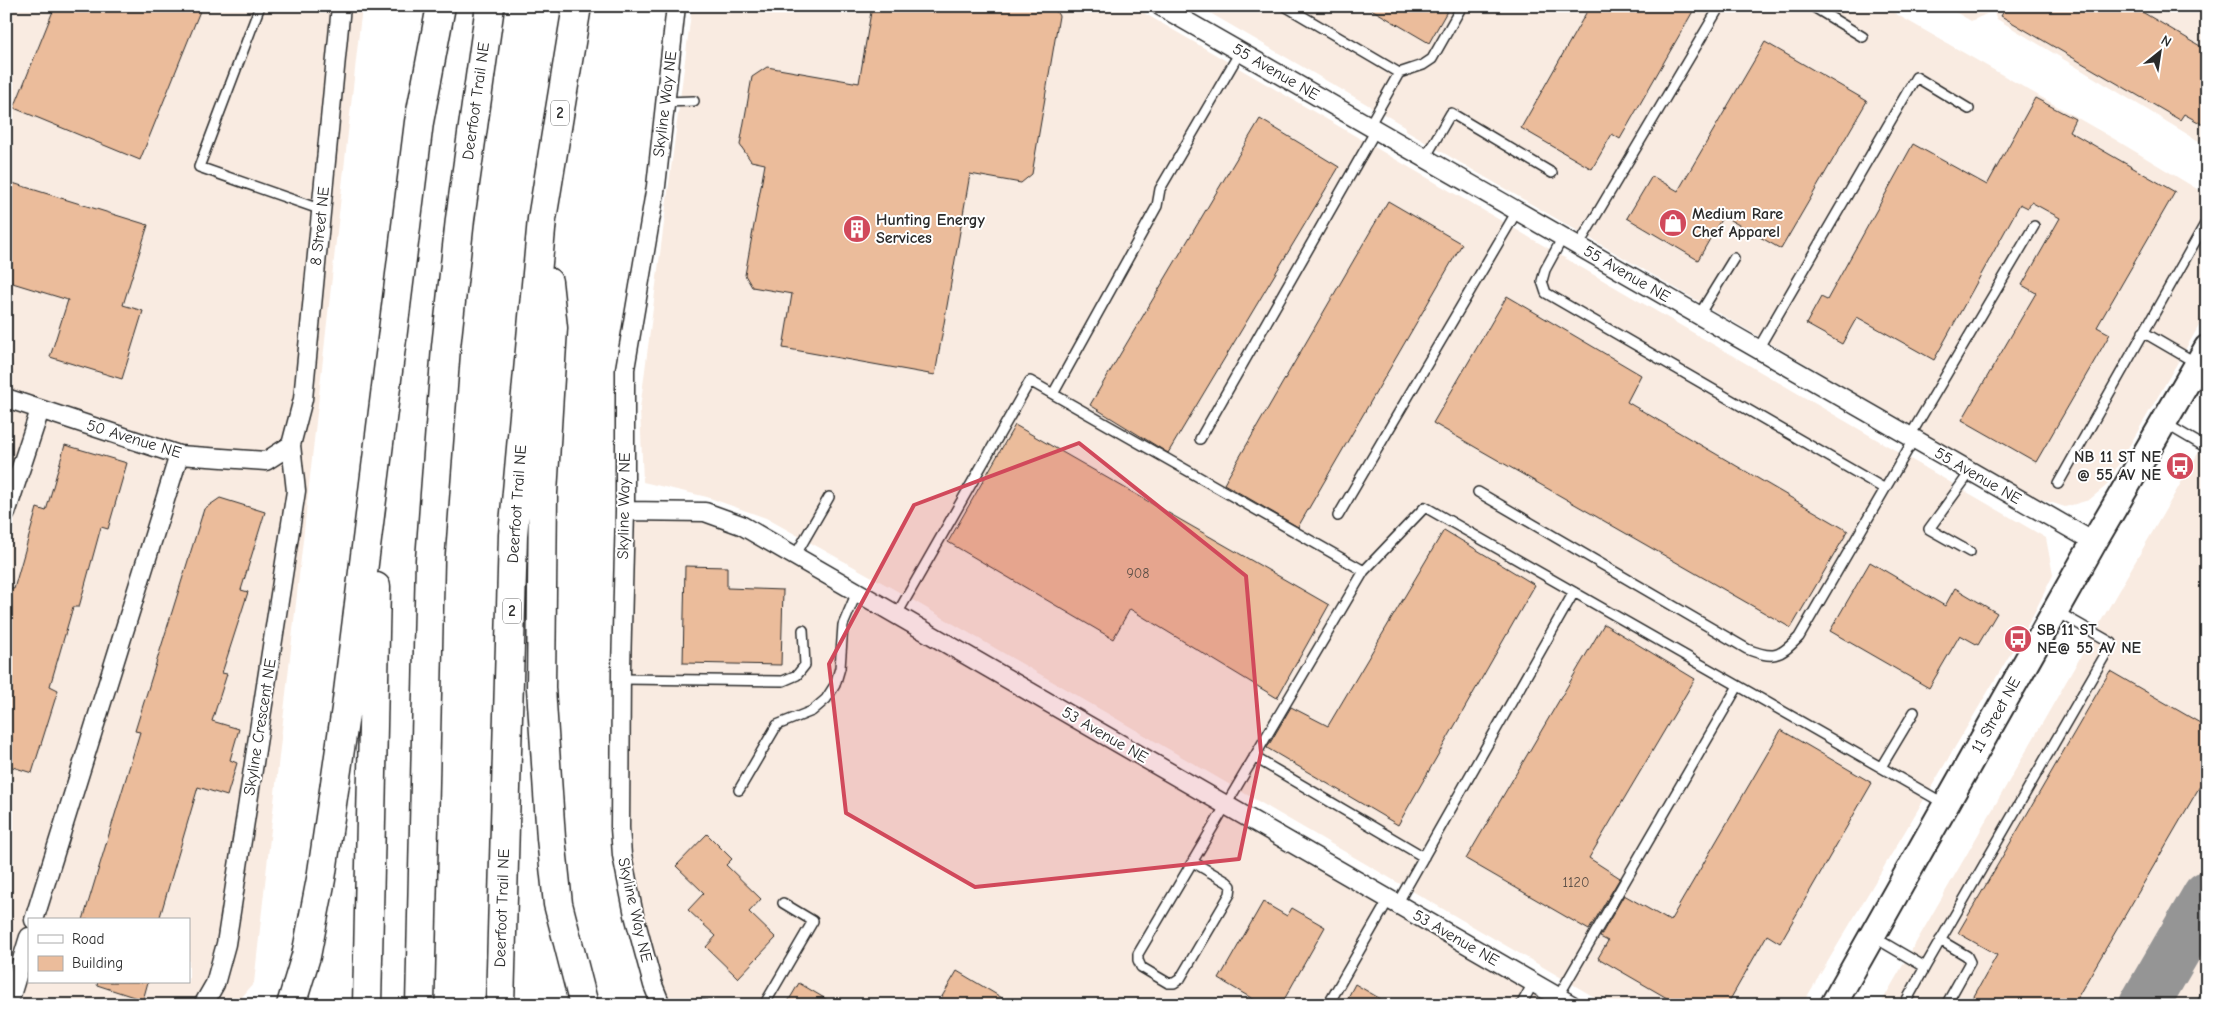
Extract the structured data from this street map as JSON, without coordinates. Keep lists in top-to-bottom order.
{
  "streets": {
    "highway": ["Deerfoot Trail NE", "2"],
    "street": [
      "55 Avenue NE",
      "Skyline Way NE",
      "8 Street NE",
      "50 Avenue NE",
      "11 Street NE",
      "Skyline Crescent NE",
      "53 Avenue NE"
    ]
  },
  "crossings": [
    ["55 Avenue NE", "11 Street NE"],
    ["Skyline Way NE", "53 Avenue NE"],
    ["8 Street NE", "50 Avenue NE"],
    ["8 Street NE", "Skyline Crescent NE"],
    ["50 Avenue NE", "Skyline Crescent NE"]
  ],
  "places": {
    "shop": ["Medium Rare Chef Apparel"],
    "building": ["Hunting Energy Services"],
    "bus stop": ["NB 11 ST NE @ 55 AV NE", "SB 11 ST NE@ 55 AV NE"]
  },
  "house_numbers": ["908", "1120"],
  "legend": ["Road", "Building"],
  "north": "top right"
}
